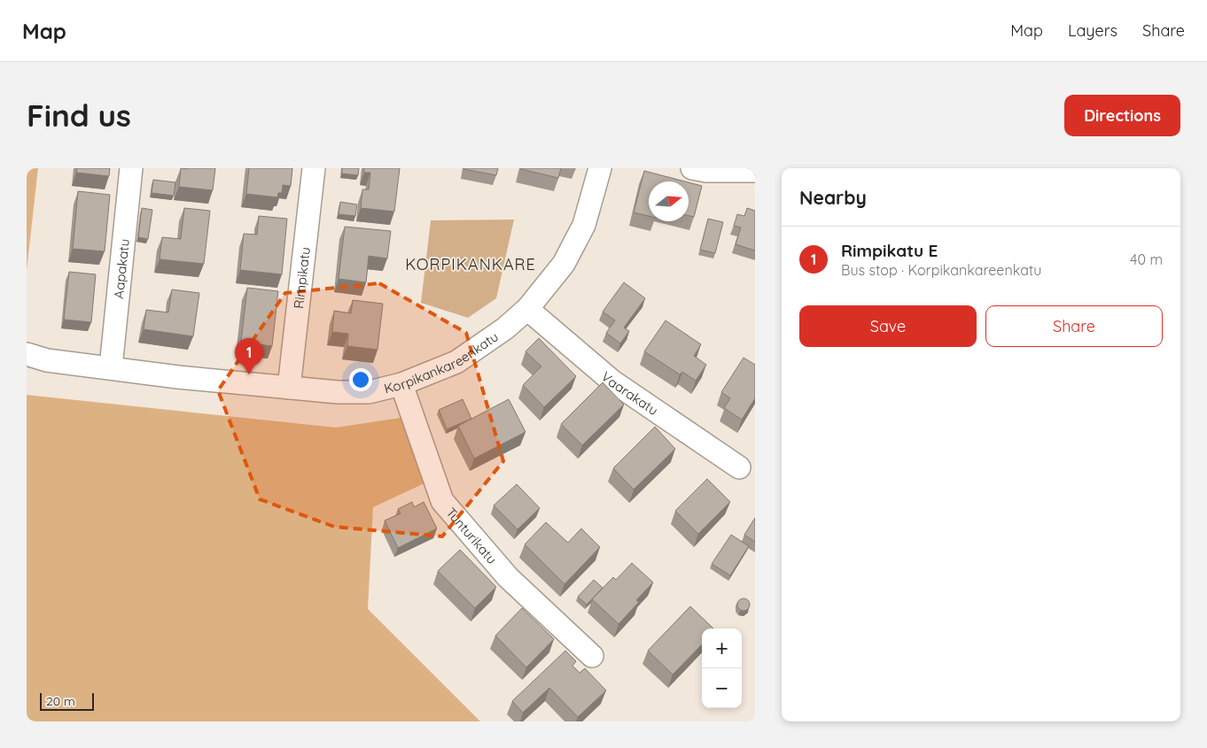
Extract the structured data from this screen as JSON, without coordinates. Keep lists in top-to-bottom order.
{
  "streets": {
    "street": [
      "Aapakatu",
      "Rimpikatu",
      "Korpikankareenkatu",
      "Vaarakatu",
      "Tunturikatu"
    ]
  },
  "crossings": [
    ["Aapakatu", "Korpikankareenkatu"],
    ["Rimpikatu", "Korpikankareenkatu"],
    ["Korpikankareenkatu", "Vaarakatu"],
    ["Korpikankareenkatu", "Tunturikatu"]
  ],
  "districts": ["KORPIKANKARE"],
  "scale_bar": "20 m",
  "north": "right",
  "page": {
    "header": "Map",
    "nav": ["Map", "Layers", "Share"],
    "buttons": [
      "Directions",
      ["Save", "Share"]
    ],
    "title": "Find us",
    "heading": "Nearby",
    "list": [
      {
        "mark": "1",
        "name": "Rimpikatu E",
        "note": "Bus stop · Korpikankareenkatu",
        "value": "40 m"
      }
    ],
    "pins": "1",
    "map_buttons": ["+", "−"],
    "scale": "20 m"
  }
}
